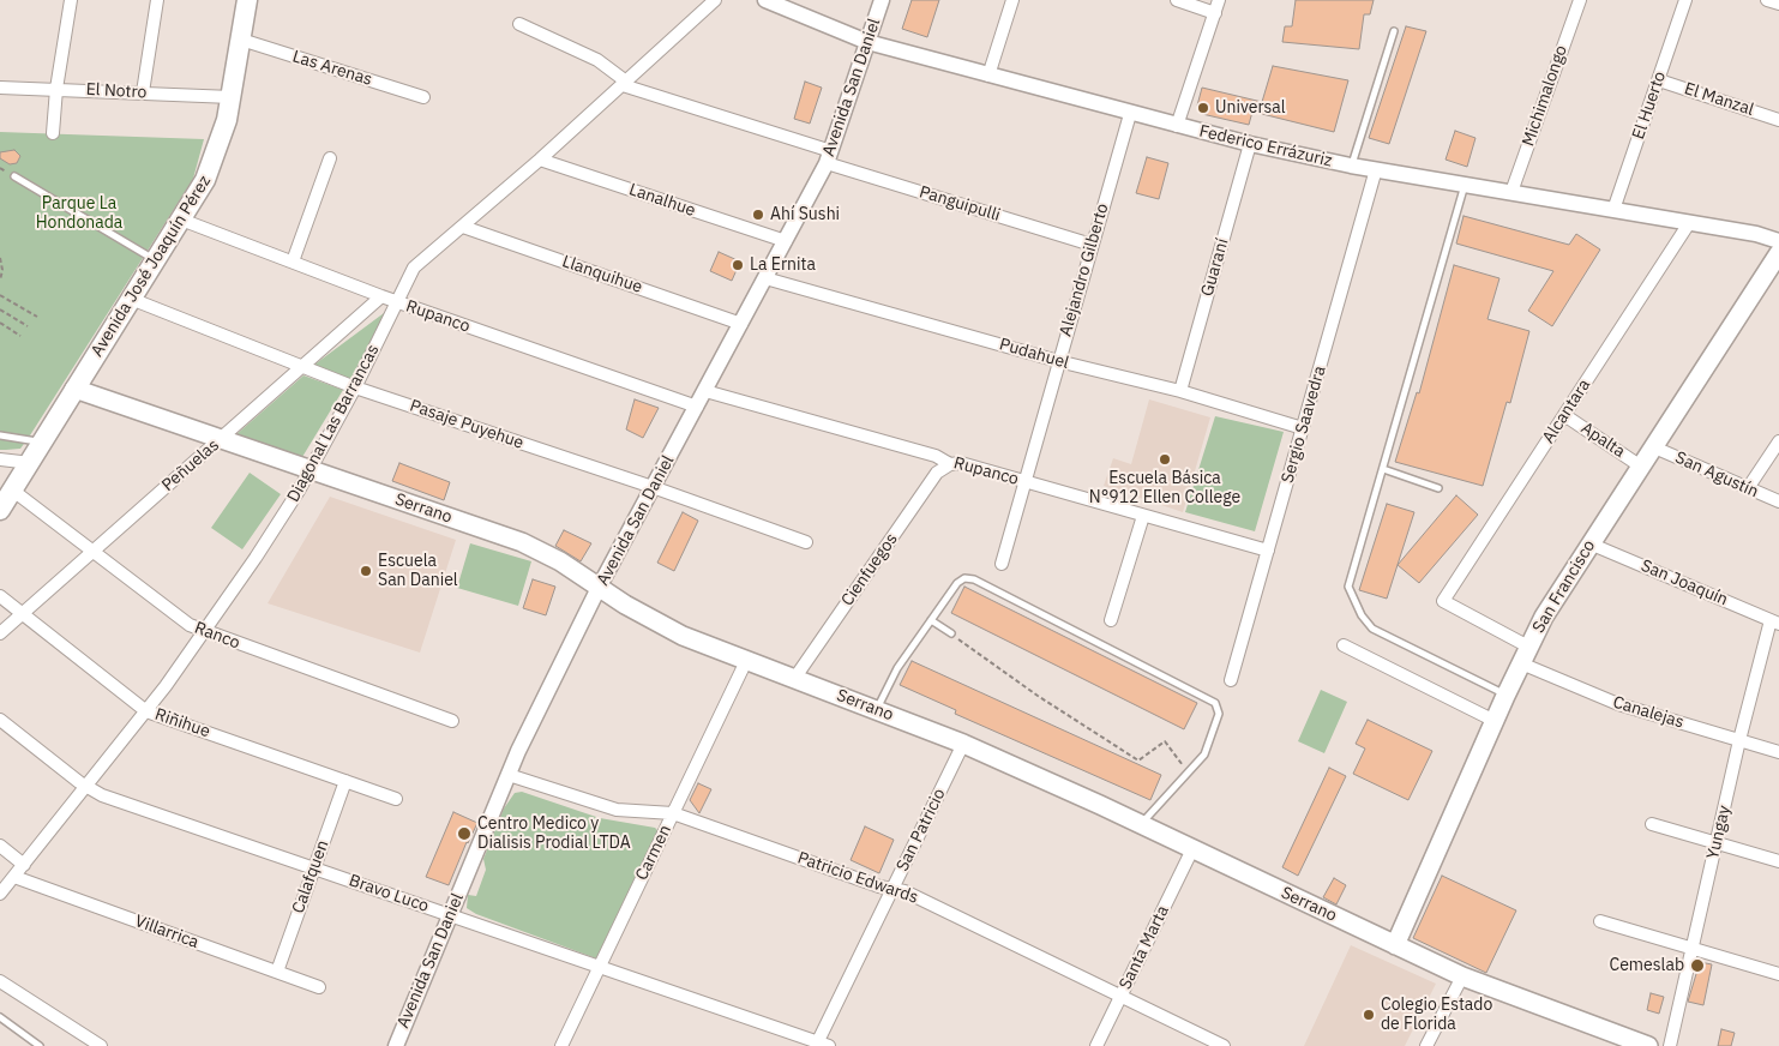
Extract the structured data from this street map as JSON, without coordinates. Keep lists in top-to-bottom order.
{
  "streets": {
    "main road": ["Avenida José Joaquín Pérez", "Serrano", "San Francisco"],
    "street": [
      "Las Arenas",
      "Avenida San Daniel",
      "El Notro",
      "Michimalongo",
      "El Manzal",
      "El Huerto",
      "Federico Errázuriz",
      "Lanalhue",
      "Panguipulli",
      "Guaraní",
      "Alejandro Gilberto",
      "Llanquihue",
      "Rupanco",
      "Pudahuel",
      "Alcantara",
      "Diagonal Las Barrancas",
      "Pasaje Puyehue",
      "Sergio Saavedra",
      "Apalta",
      "Peñuelas",
      "San Agustín",
      "Cienfuegos",
      "San Joaquín",
      "Ranco",
      "Canalejas",
      "Riñihue",
      "San Patricio",
      "Yungay",
      "Carmen",
      "Calafquen",
      "Patricio Edwards",
      "Bravo Luco",
      "Villarrica",
      "Santa Marta"
    ]
  },
  "crossings": [
    ["Las Arenas", "Avenida José Joaquín Pérez"],
    ["Avenida San Daniel", "Federico Errázuriz"],
    ["Avenida San Daniel", "Lanalhue"],
    ["Avenida San Daniel", "Panguipulli"],
    ["Avenida San Daniel", "Llanquihue"],
    ["Avenida San Daniel", "Rupanco"],
    ["Avenida San Daniel", "Pudahuel"],
    ["Avenida San Daniel", "Pasaje Puyehue"],
    ["Avenida San Daniel", "Serrano"],
    ["Avenida San Daniel", "Patricio Edwards"],
    ["Avenida San Daniel", "Bravo Luco"],
    ["El Notro", "Avenida José Joaquín Pérez"],
    ["Michimalongo", "Federico Errázuriz"],
    ["El Manzal", "El Huerto"],
    ["El Huerto", "Federico Errázuriz"],
    ["Federico Errázuriz", "Guaraní"],
    ["Federico Errázuriz", "Alejandro Gilberto"],
    ["Federico Errázuriz", "Alcantara"],
    ["Federico Errázuriz", "Sergio Saavedra"],
    ["Lanalhue", "Diagonal Las Barrancas"],
    ["Panguipulli", "Alejandro Gilberto"],
    ["Panguipulli", "Diagonal Las Barrancas"],
    ["Avenida José Joaquín Pérez", "Rupanco"],
    ["Avenida José Joaquín Pérez", "Pasaje Puyehue"],
    ["Avenida José Joaquín Pérez", "Serrano"],
    ["Avenida José Joaquín Pérez", "Ranco"],
    ["Guaraní", "Pudahuel"],
    ["Alejandro Gilberto", "Rupanco"],
    ["Alejandro Gilberto", "Pudahuel"],
    ["Llanquihue", "Diagonal Las Barrancas"],
    ["Rupanco", "Diagonal Las Barrancas"],
    ["Rupanco", "Sergio Saavedra"],
    ["Rupanco", "Peñuelas"],
    ["Rupanco", "Cienfuegos"],
    ["Pudahuel", "Sergio Saavedra"],
    ["Alcantara", "Apalta"],
    ["Alcantara", "Canalejas"],
    ["Diagonal Las Barrancas", "Pasaje Puyehue"],
    ["Diagonal Las Barrancas", "Serrano"],
    ["Diagonal Las Barrancas", "Ranco"],
    ["Diagonal Las Barrancas", "Riñihue"],
    ["Diagonal Las Barrancas", "Bravo Luco"],
    ["Diagonal Las Barrancas", "Villarrica"],
    ["Pasaje Puyehue", "Peñuelas"],
    ["Apalta", "San Francisco"],
    ["Peñuelas", "Serrano"],
    ["Peñuelas", "Ranco"],
    ["Peñuelas", "Riñihue"],
    ["San Agustín", "San Francisco"],
    ["Serrano", "Cienfuegos"],
    ["Serrano", "San Francisco"],
    ["Serrano", "San Patricio"],
    ["Serrano", "Carmen"],
    ["Serrano", "Santa Marta"],
    ["San Joaquín", "San Francisco"],
    ["San Joaquín", "Yungay"],
    ["San Francisco", "Canalejas"],
    ["Canalejas", "Yungay"],
    ["Riñihue", "Calafquen"],
    ["San Patricio", "Patricio Edwards"],
    ["San Patricio", "Bravo Luco"],
    ["Carmen", "Patricio Edwards"],
    ["Carmen", "Bravo Luco"],
    ["Calafquen", "Bravo Luco"],
    ["Calafquen", "Villarrica"],
    ["Patricio Edwards", "Santa Marta"]
  ],
  "parks": ["Parque La Hondonada"],
  "places": [
    "Universal",
    "Ahí Sushi",
    "La Ernita",
    "Escuela Básica N°912 Ellen College",
    "Escuela San Daniel",
    "Centro Medico y Dialisis Prodial LTDA",
    "Cemeslab",
    "Colegio Estado de Florida"
  ]
}
